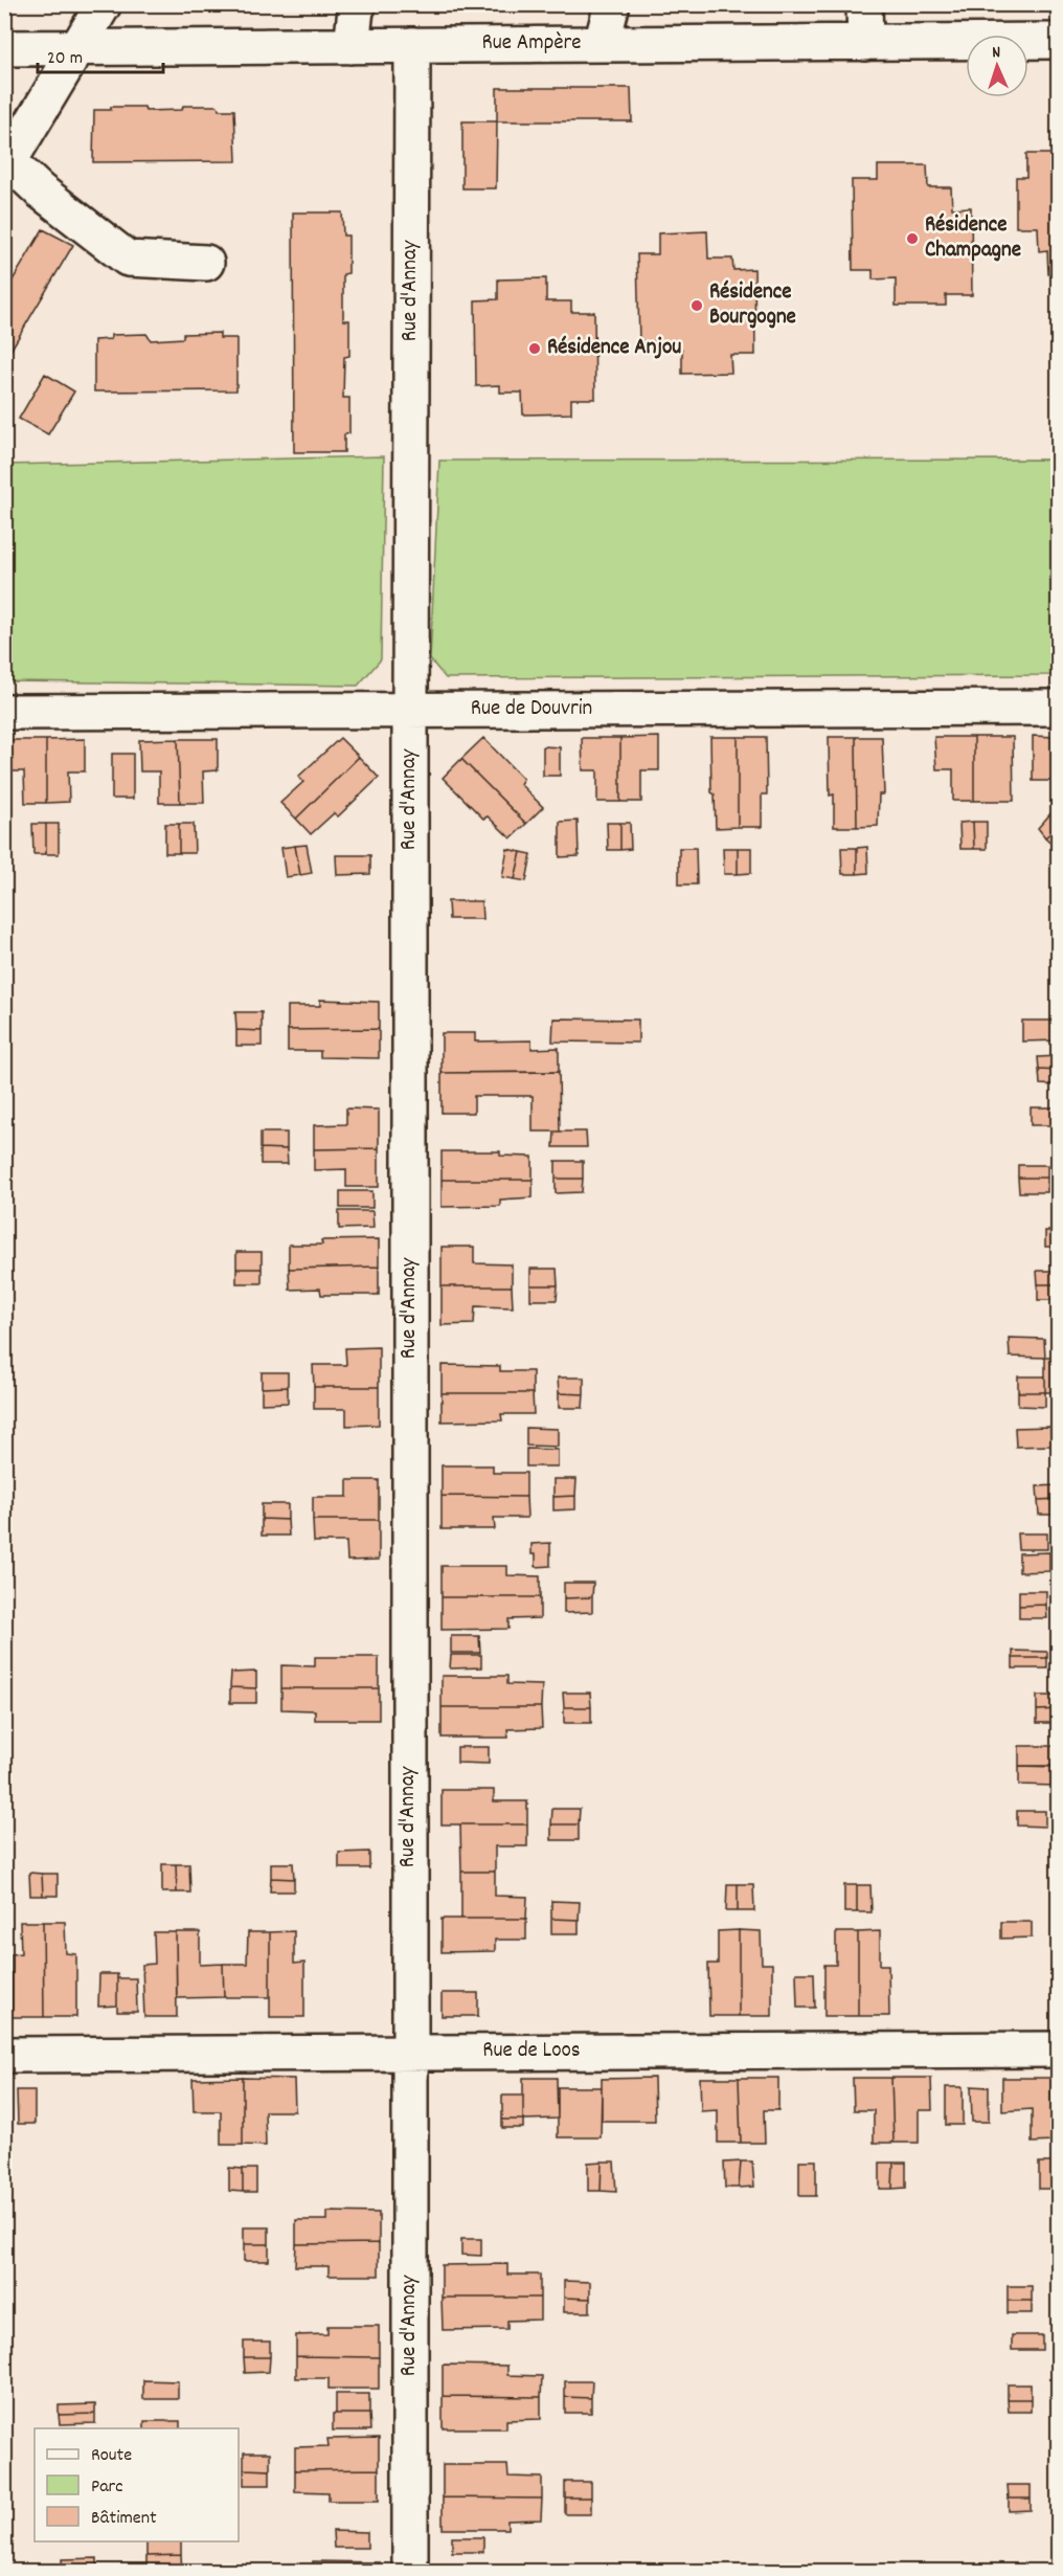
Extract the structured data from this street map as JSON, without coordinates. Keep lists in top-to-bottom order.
{
  "streets": {
    "street": [
      "Rue Ampère",
      "Rue d'Annay",
      "Rue de Douvrin",
      "Rue de Loos"
    ]
  },
  "crossings": [
    ["Rue Ampère", "Rue d'Annay"],
    ["Rue d'Annay", "Rue de Douvrin"],
    ["Rue d'Annay", "Rue de Loos"]
  ],
  "places": ["Résidence Champagne", "Résidence Bourgogne", "Résidence Anjou"],
  "legend": ["Route", "Parc", "Bâtiment"],
  "scale_bar": "20 m",
  "north": "top"
}
